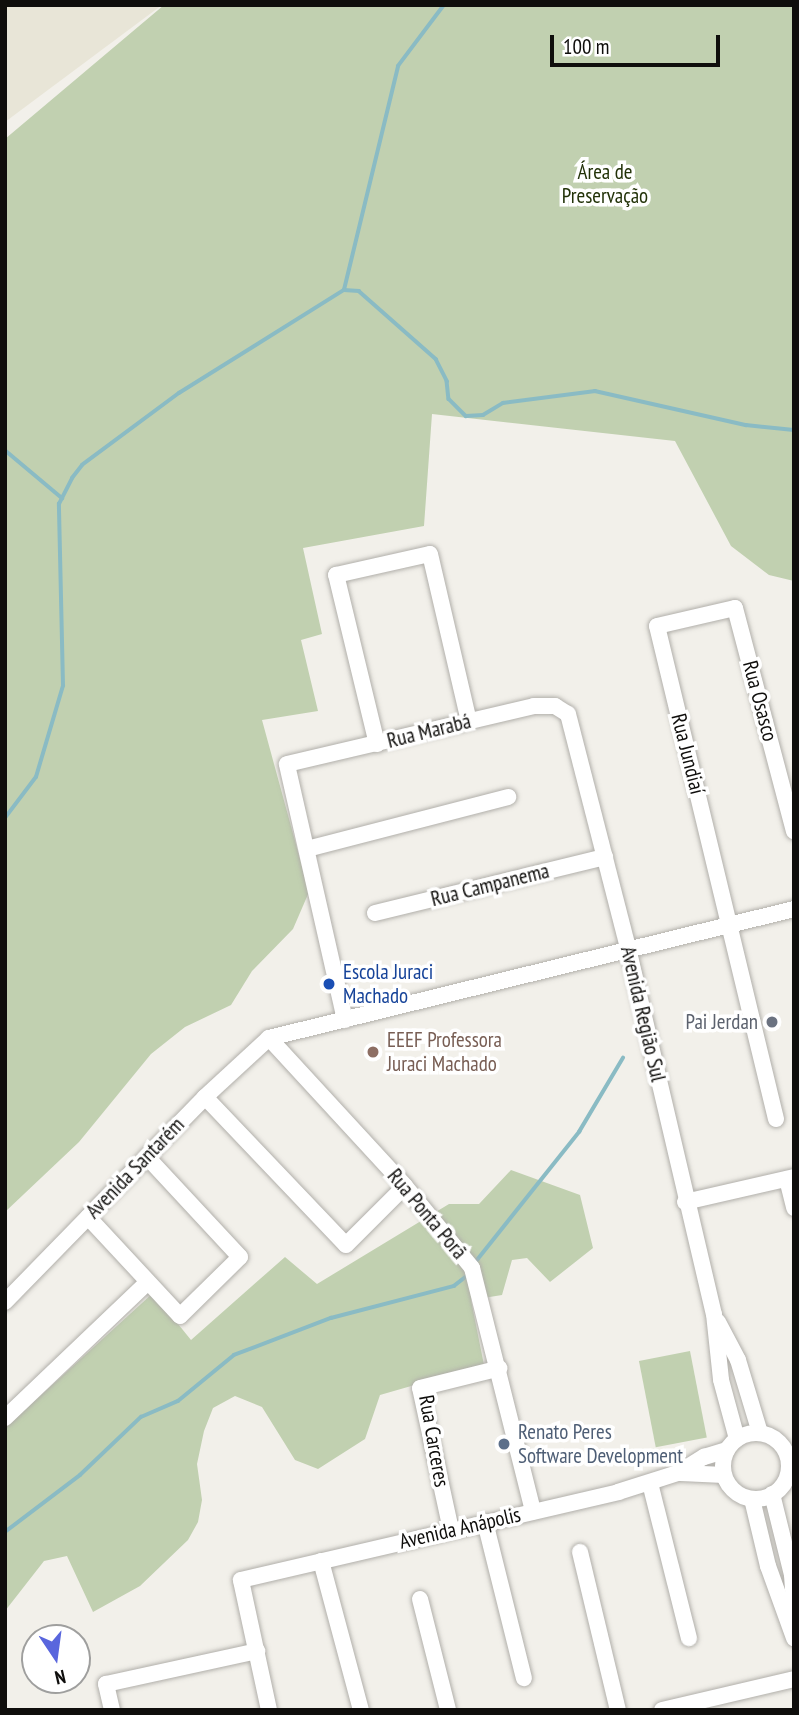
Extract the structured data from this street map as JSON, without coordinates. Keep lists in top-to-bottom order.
{
  "streets": {
    "street": [
      "Rua Osasco",
      "Rua Marabá",
      "Rua Jundiaí",
      "Rua Campanema",
      "Avenida Região Sul",
      "Avenida Santarém",
      "Rua Ponta Porã",
      "Rua Carceres",
      "Avenida Anápolis"
    ]
  },
  "crossings": [
    ["Rua Osasco", "Rua Jundiaí"],
    ["Rua Marabá", "Avenida Região Sul"],
    ["Rua Campanema", "Avenida Região Sul"],
    ["Avenida Região Sul", "Avenida Anápolis"],
    ["Avenida Santarém", "Rua Ponta Porã"],
    ["Rua Ponta Porã", "Rua Carceres"],
    ["Rua Ponta Porã", "Avenida Anápolis"],
    ["Rua Carceres", "Avenida Anápolis"]
  ],
  "parks": ["Área de Preservação"],
  "places": [
    "Escola Juraci Machado",
    "Pai Jerdan",
    "EEEF Professora Juraci Machado",
    "Renato Peres Software Development"
  ],
  "scale_bar": "100 m",
  "north": "bottom"
}
